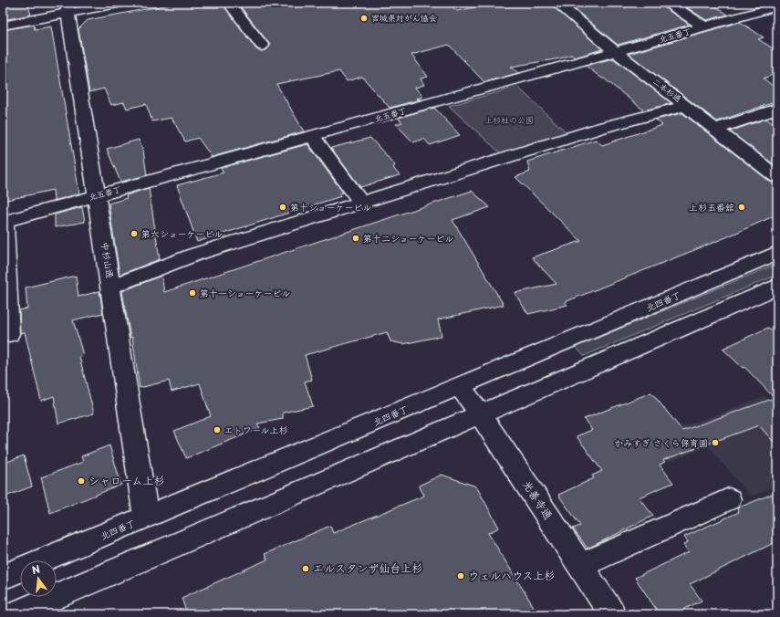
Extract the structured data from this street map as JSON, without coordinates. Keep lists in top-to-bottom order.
{
  "streets": {
    "street": [
      "北五番丁",
      "二本杉通",
      "中杉山通",
      "北四番丁",
      "光善寺通"
    ]
  },
  "crossings": [
    ["北五番丁", "二本杉通"],
    ["北五番丁", "中杉山通"],
    ["中杉山通", "北四番丁"],
    ["北四番丁", "光善寺通"]
  ],
  "parks": ["上杉杜の公園"],
  "places": [
    "宮城県対がん協会",
    "第十ショーケービル",
    "上杉五番舘",
    "第六ショーケービル",
    "第十二ショーケービル",
    "第十一ショーケービル",
    "エトワール上杉",
    "かみすぎ さくら保育園",
    "シャローム上杉",
    "エルスタンザ仙台上杉",
    "ウェルハウス上杉"
  ],
  "north": "top"
}
